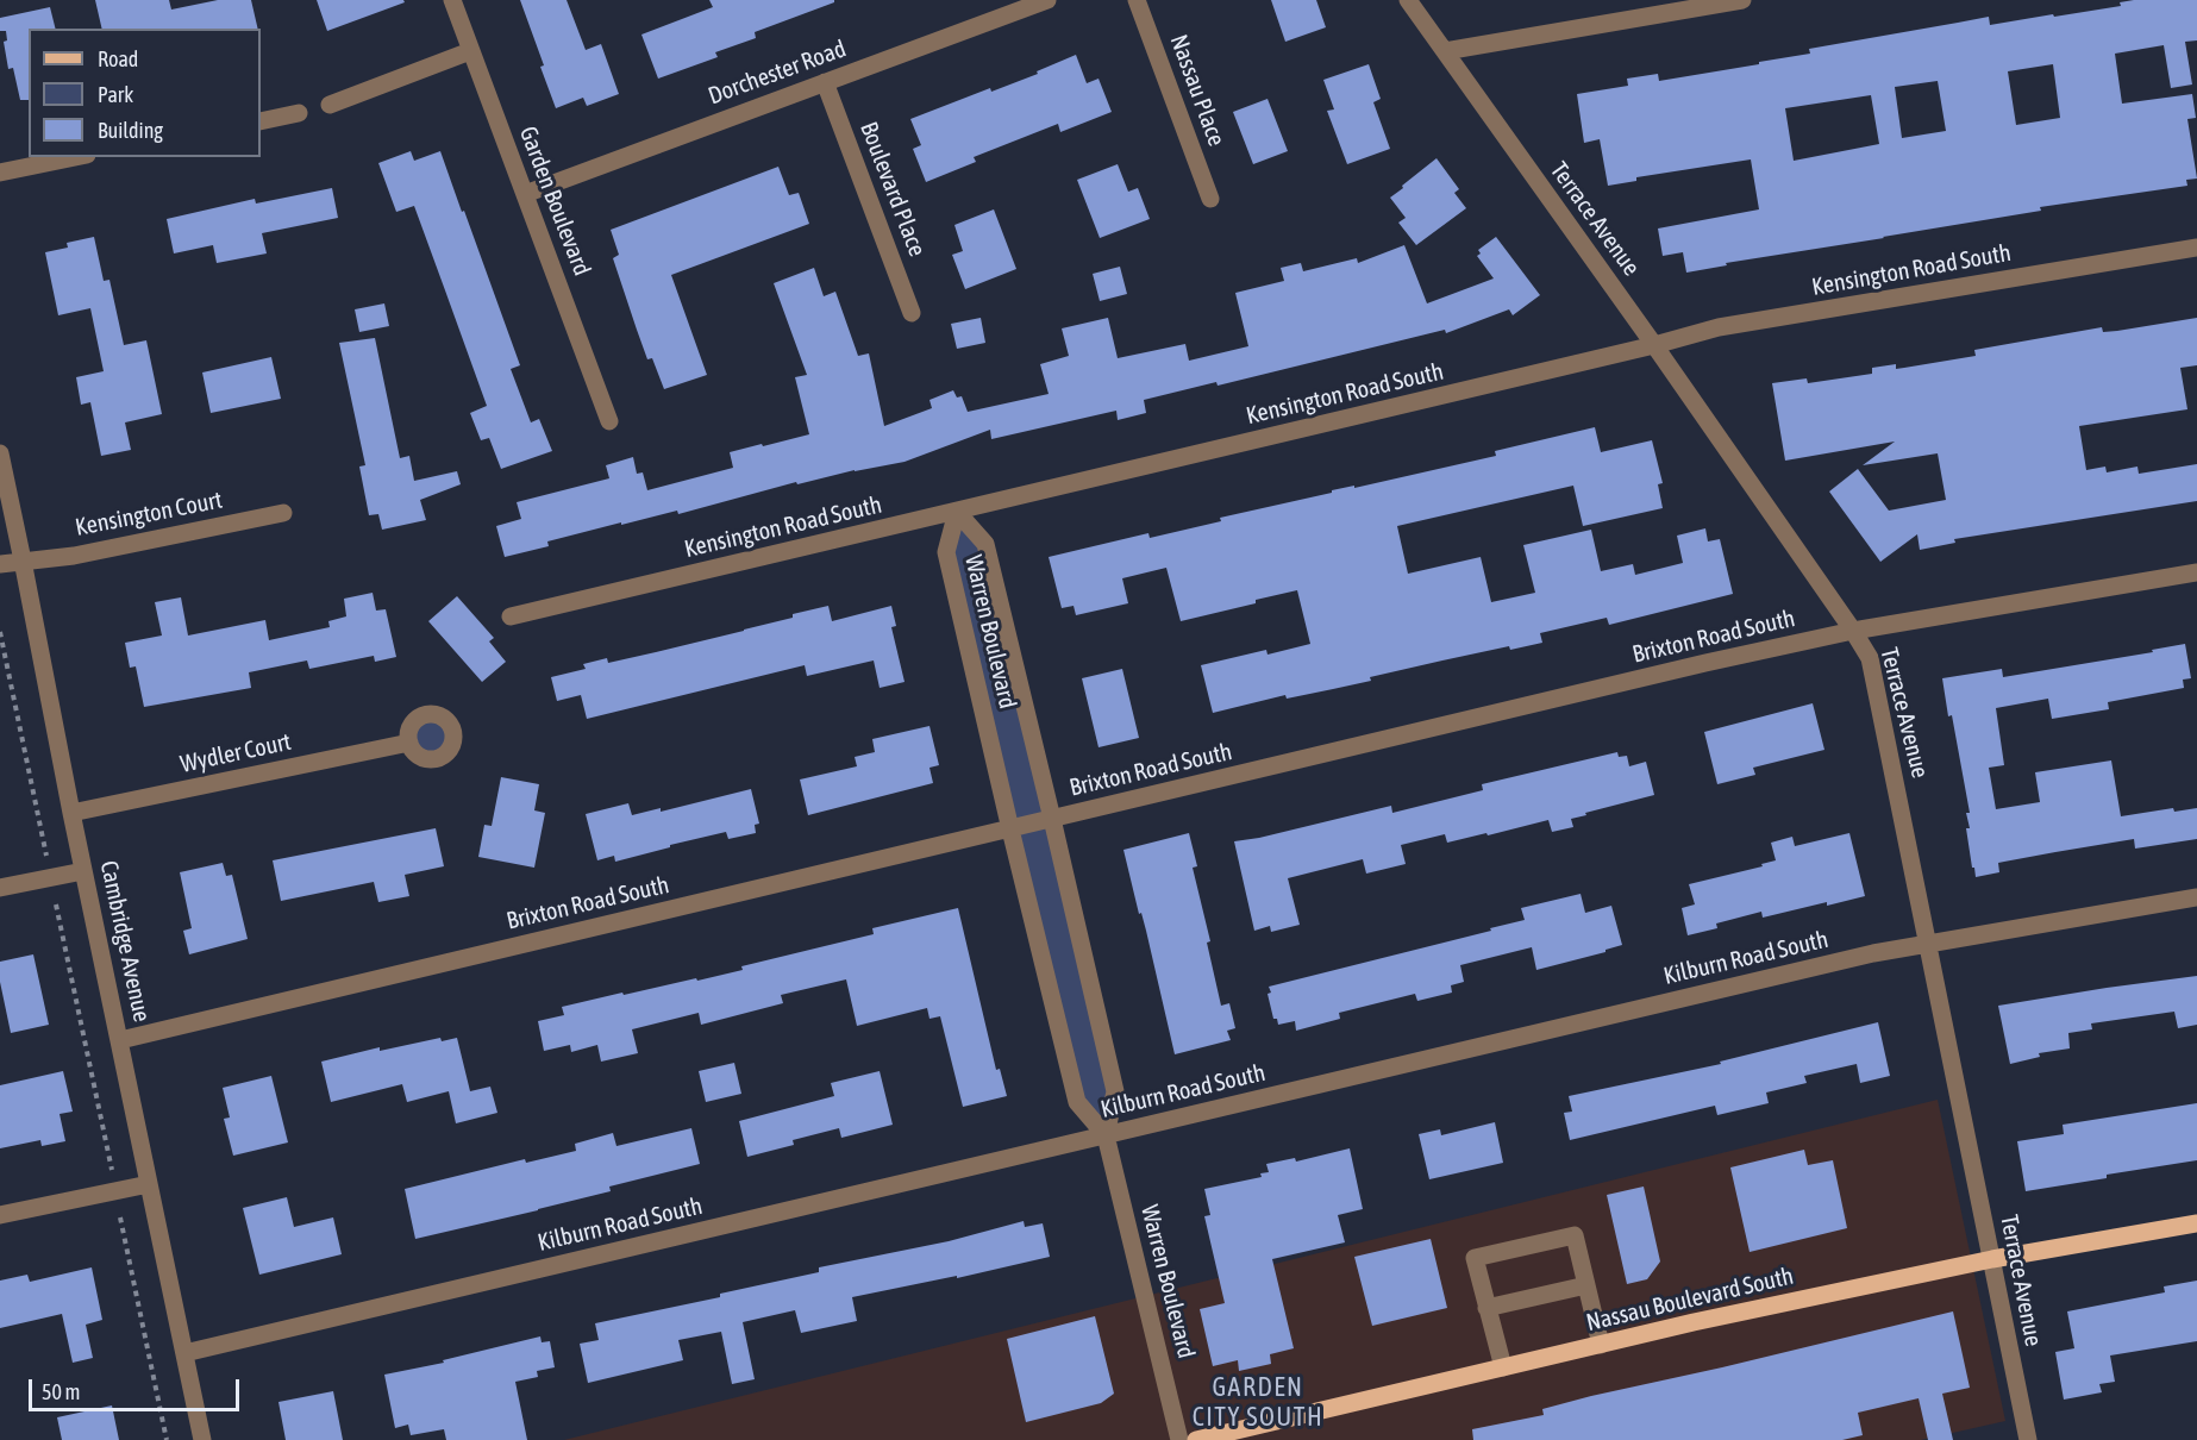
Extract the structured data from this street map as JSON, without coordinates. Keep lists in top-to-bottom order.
{
  "streets": {
    "main road": ["Nassau Boulevard South"],
    "street": [
      "Dorchester Road",
      "Nassau Place",
      "Boulevard Place",
      "Garden Boulevard",
      "Terrace Avenue",
      "Kensington Road South",
      "Kensington Court",
      "Warren Boulevard",
      "Brixton Road South",
      "Wydler Court",
      "Cambridge Avenue",
      "Kilburn Road South"
    ]
  },
  "crossings": [
    ["Dorchester Road", "Boulevard Place"],
    ["Dorchester Road", "Garden Boulevard"],
    ["Terrace Avenue", "Kensington Road South"],
    ["Terrace Avenue", "Brixton Road South"],
    ["Terrace Avenue", "Kilburn Road South"],
    ["Terrace Avenue", "Nassau Boulevard South"],
    ["Kensington Road South", "Warren Boulevard"],
    ["Kensington Court", "Cambridge Avenue"],
    ["Warren Boulevard", "Brixton Road South"],
    ["Warren Boulevard", "Kilburn Road South"],
    ["Brixton Road South", "Cambridge Avenue"],
    ["Wydler Court", "Cambridge Avenue"],
    ["Cambridge Avenue", "Kilburn Road South"]
  ],
  "districts": ["GARDEN CITY SOUTH"],
  "legend": ["Road", "Park", "Building"],
  "scale_bar": "50 m"
}
